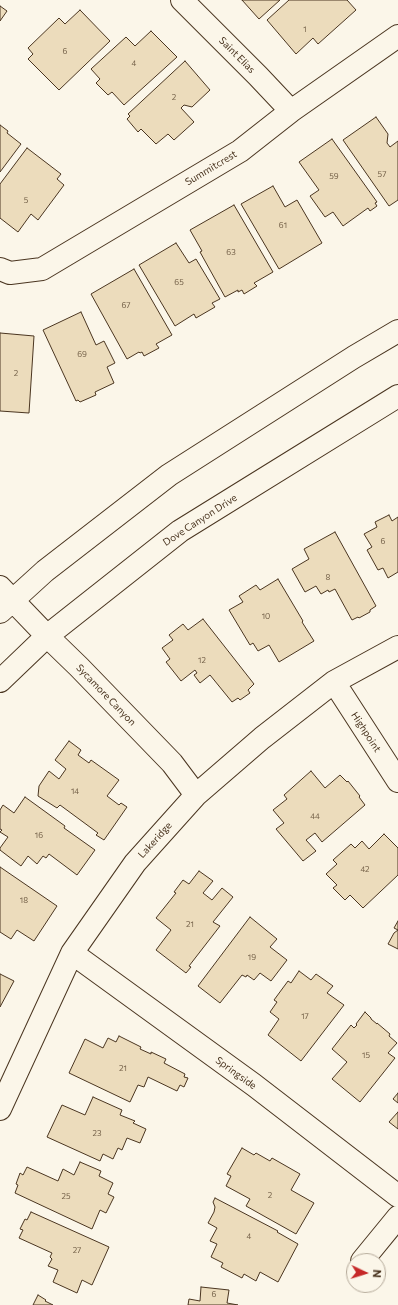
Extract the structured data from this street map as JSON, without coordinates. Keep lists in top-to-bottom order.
{
  "streets": {
    "street": [
      "Saint Elias",
      "Summitcrest",
      "Dove Canyon Drive",
      "Sycamore Canyon",
      "Highpoint",
      "Lakeridge",
      "Springside"
    ]
  },
  "crossings": [
    ["Saint Elias", "Summitcrest"],
    ["Dove Canyon Drive", "Sycamore Canyon"],
    ["Sycamore Canyon", "Lakeridge"],
    ["Highpoint", "Lakeridge"],
    ["Lakeridge", "Springside"]
  ],
  "house_numbers": [
    "1",
    "6",
    "4",
    "2",
    "57",
    "59",
    "5",
    "61",
    "63",
    "65",
    "67",
    "69",
    "2",
    "6",
    "8",
    "10",
    "12",
    "14",
    "44",
    "16",
    "42",
    "18",
    "21",
    "19",
    "17",
    "15",
    "21",
    "23",
    "2",
    "25",
    "4",
    "27",
    "6"
  ],
  "north": "right"
}
